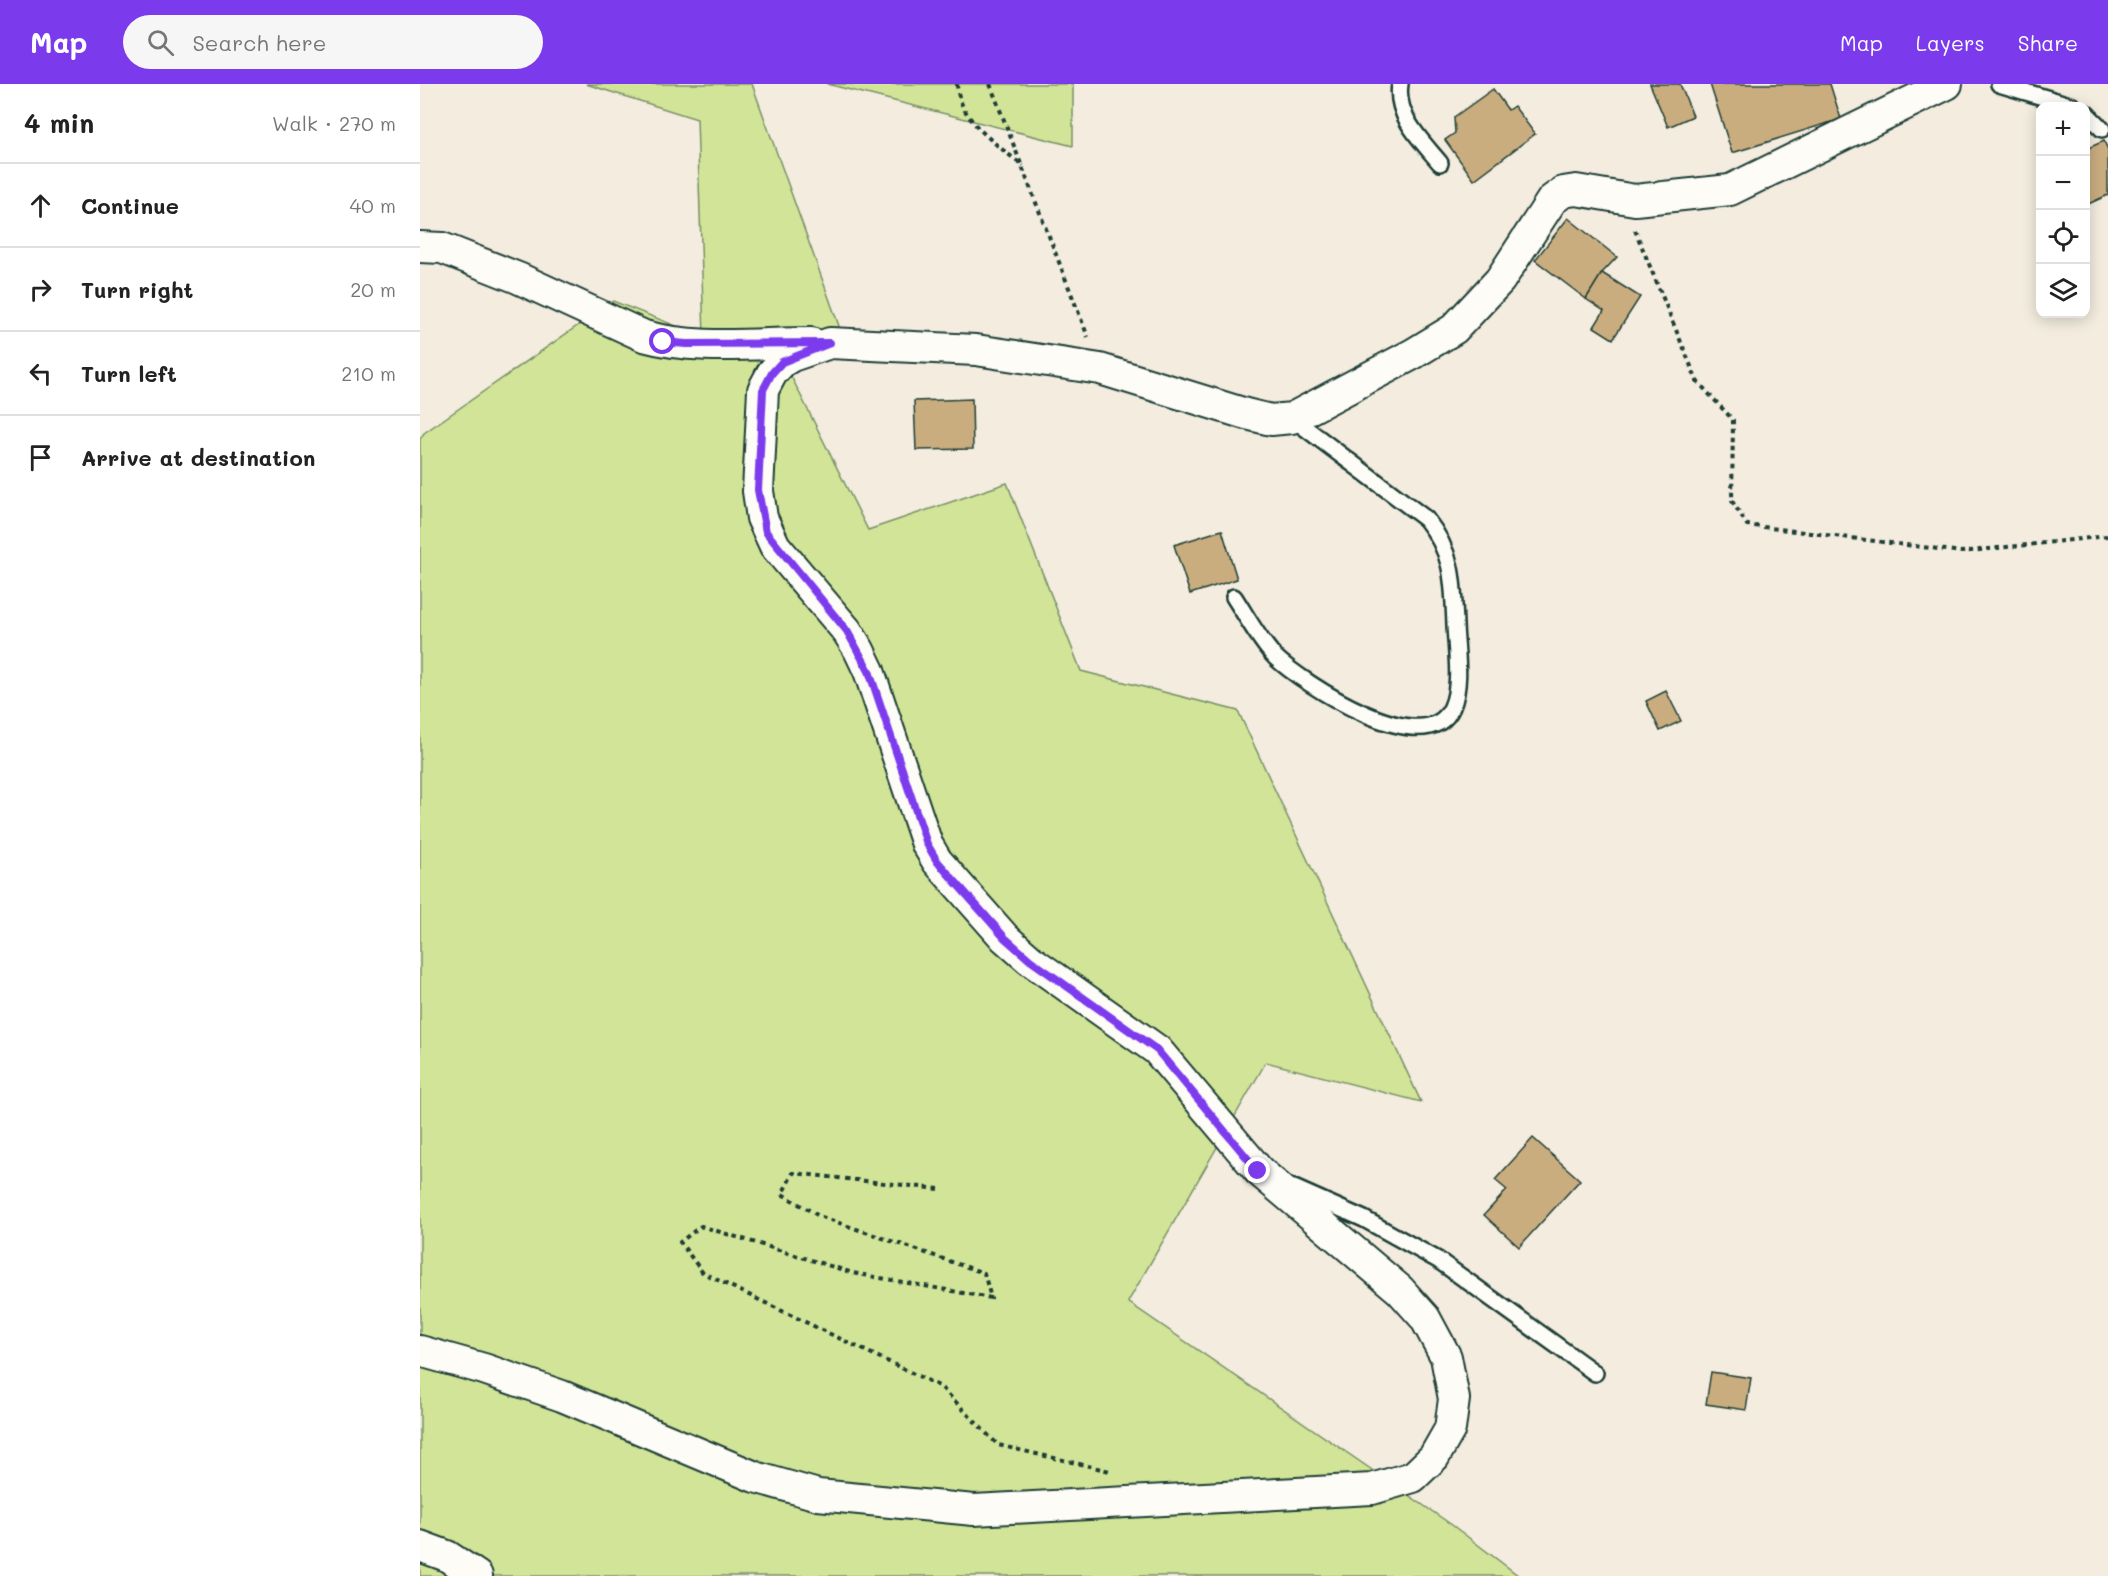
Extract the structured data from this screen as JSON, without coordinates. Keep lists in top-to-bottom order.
{
  "page": {
    "header": "Map",
    "search": "Search here",
    "nav": ["Map", "Layers", "Share"],
    "heading": ["4 min", "Walk · 270 m"],
    "map_buttons": ["+", "−"],
    "list": [
      ["Continue", "40 m"],
      ["Turn right", "20 m"],
      ["Turn left", "210 m"],
      "Arrive at destination"
    ]
  }
}
